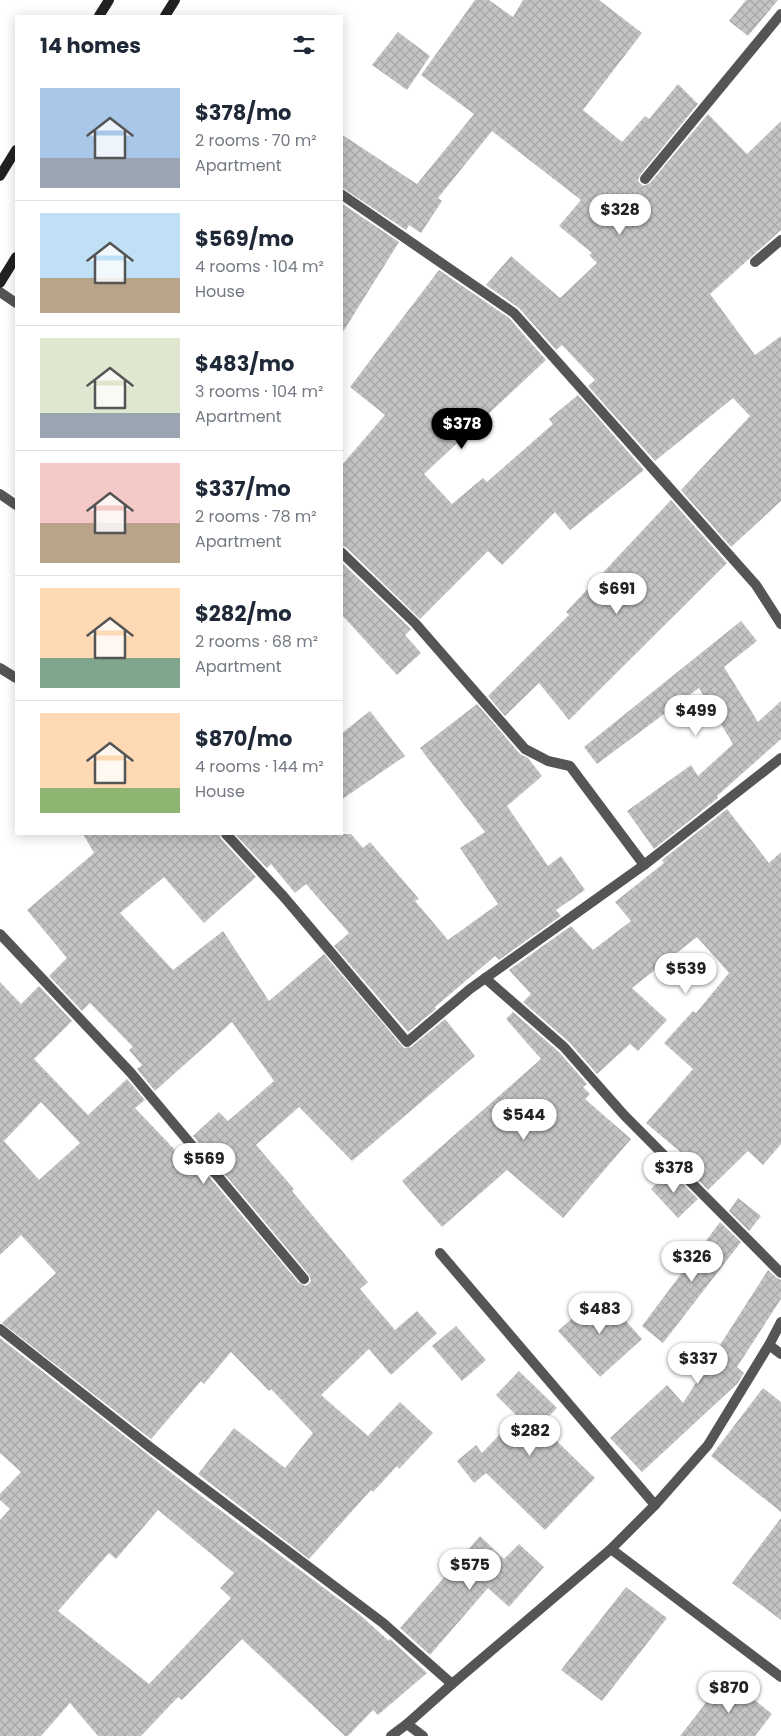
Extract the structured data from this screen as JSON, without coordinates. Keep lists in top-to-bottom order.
{
  "page": {
    "heading": "14 homes",
    "list": [
      {
        "name": "$378/mo",
        "note": "2 rooms · 70 m² · Apartment"
      },
      {
        "name": "$569/mo",
        "note": "4 rooms · 104 m² · House"
      },
      {
        "name": "$483/mo",
        "note": "3 rooms · 104 m² · Apartment"
      },
      {
        "name": "$337/mo",
        "note": "2 rooms · 78 m² · Apartment"
      },
      {
        "name": "$282/mo",
        "note": "2 rooms · 68 m² · Apartment"
      },
      {
        "name": "$870/mo",
        "note": "4 rooms · 144 m² · House"
      }
    ],
    "price": [
      "$328",
      "$378",
      "$691",
      "$499",
      "$539",
      "$544",
      "$569",
      "$378",
      "$326",
      "$483",
      "$337",
      "$282",
      "$575",
      "$870"
    ]
  }
}
